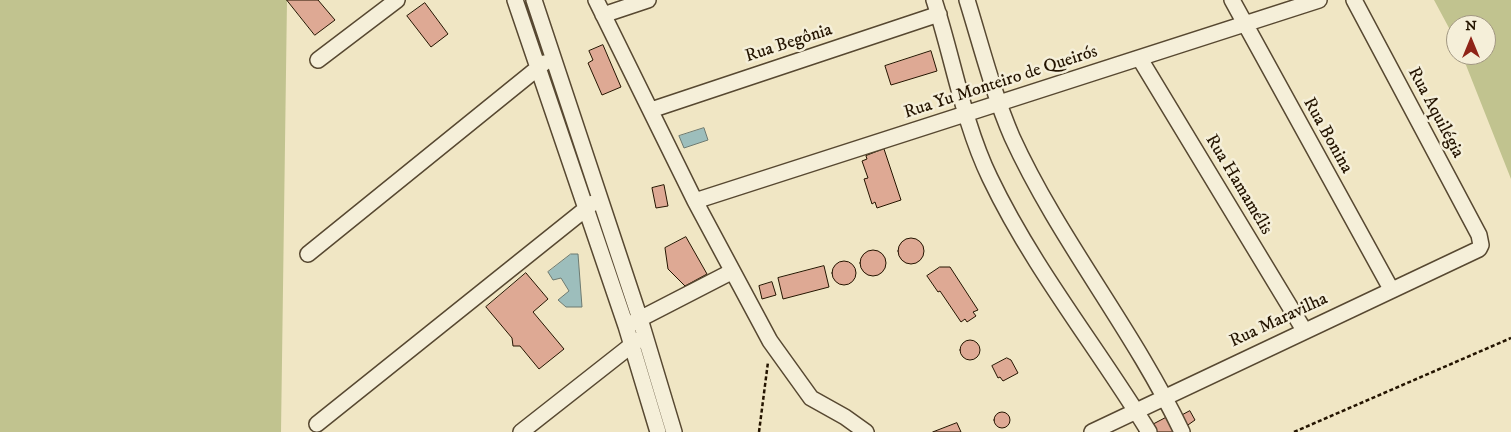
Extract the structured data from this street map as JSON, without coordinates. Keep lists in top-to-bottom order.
{
  "streets": {
    "street": [
      "Rua Begônia",
      "Rua Yu Monteiro de Queirós",
      "Rua Aquilégia",
      "Rua Bonina",
      "Rua Hamamélis",
      "Rua Maravilha"
    ]
  },
  "crossings": [
    ["Rua Yu Monteiro de Queirós", "Rua Bonina"],
    ["Rua Yu Monteiro de Queirós", "Rua Hamamélis"],
    ["Rua Aquilégia", "Rua Maravilha"],
    ["Rua Bonina", "Rua Maravilha"],
    ["Rua Hamamélis", "Rua Maravilha"]
  ],
  "north": "top"
}
